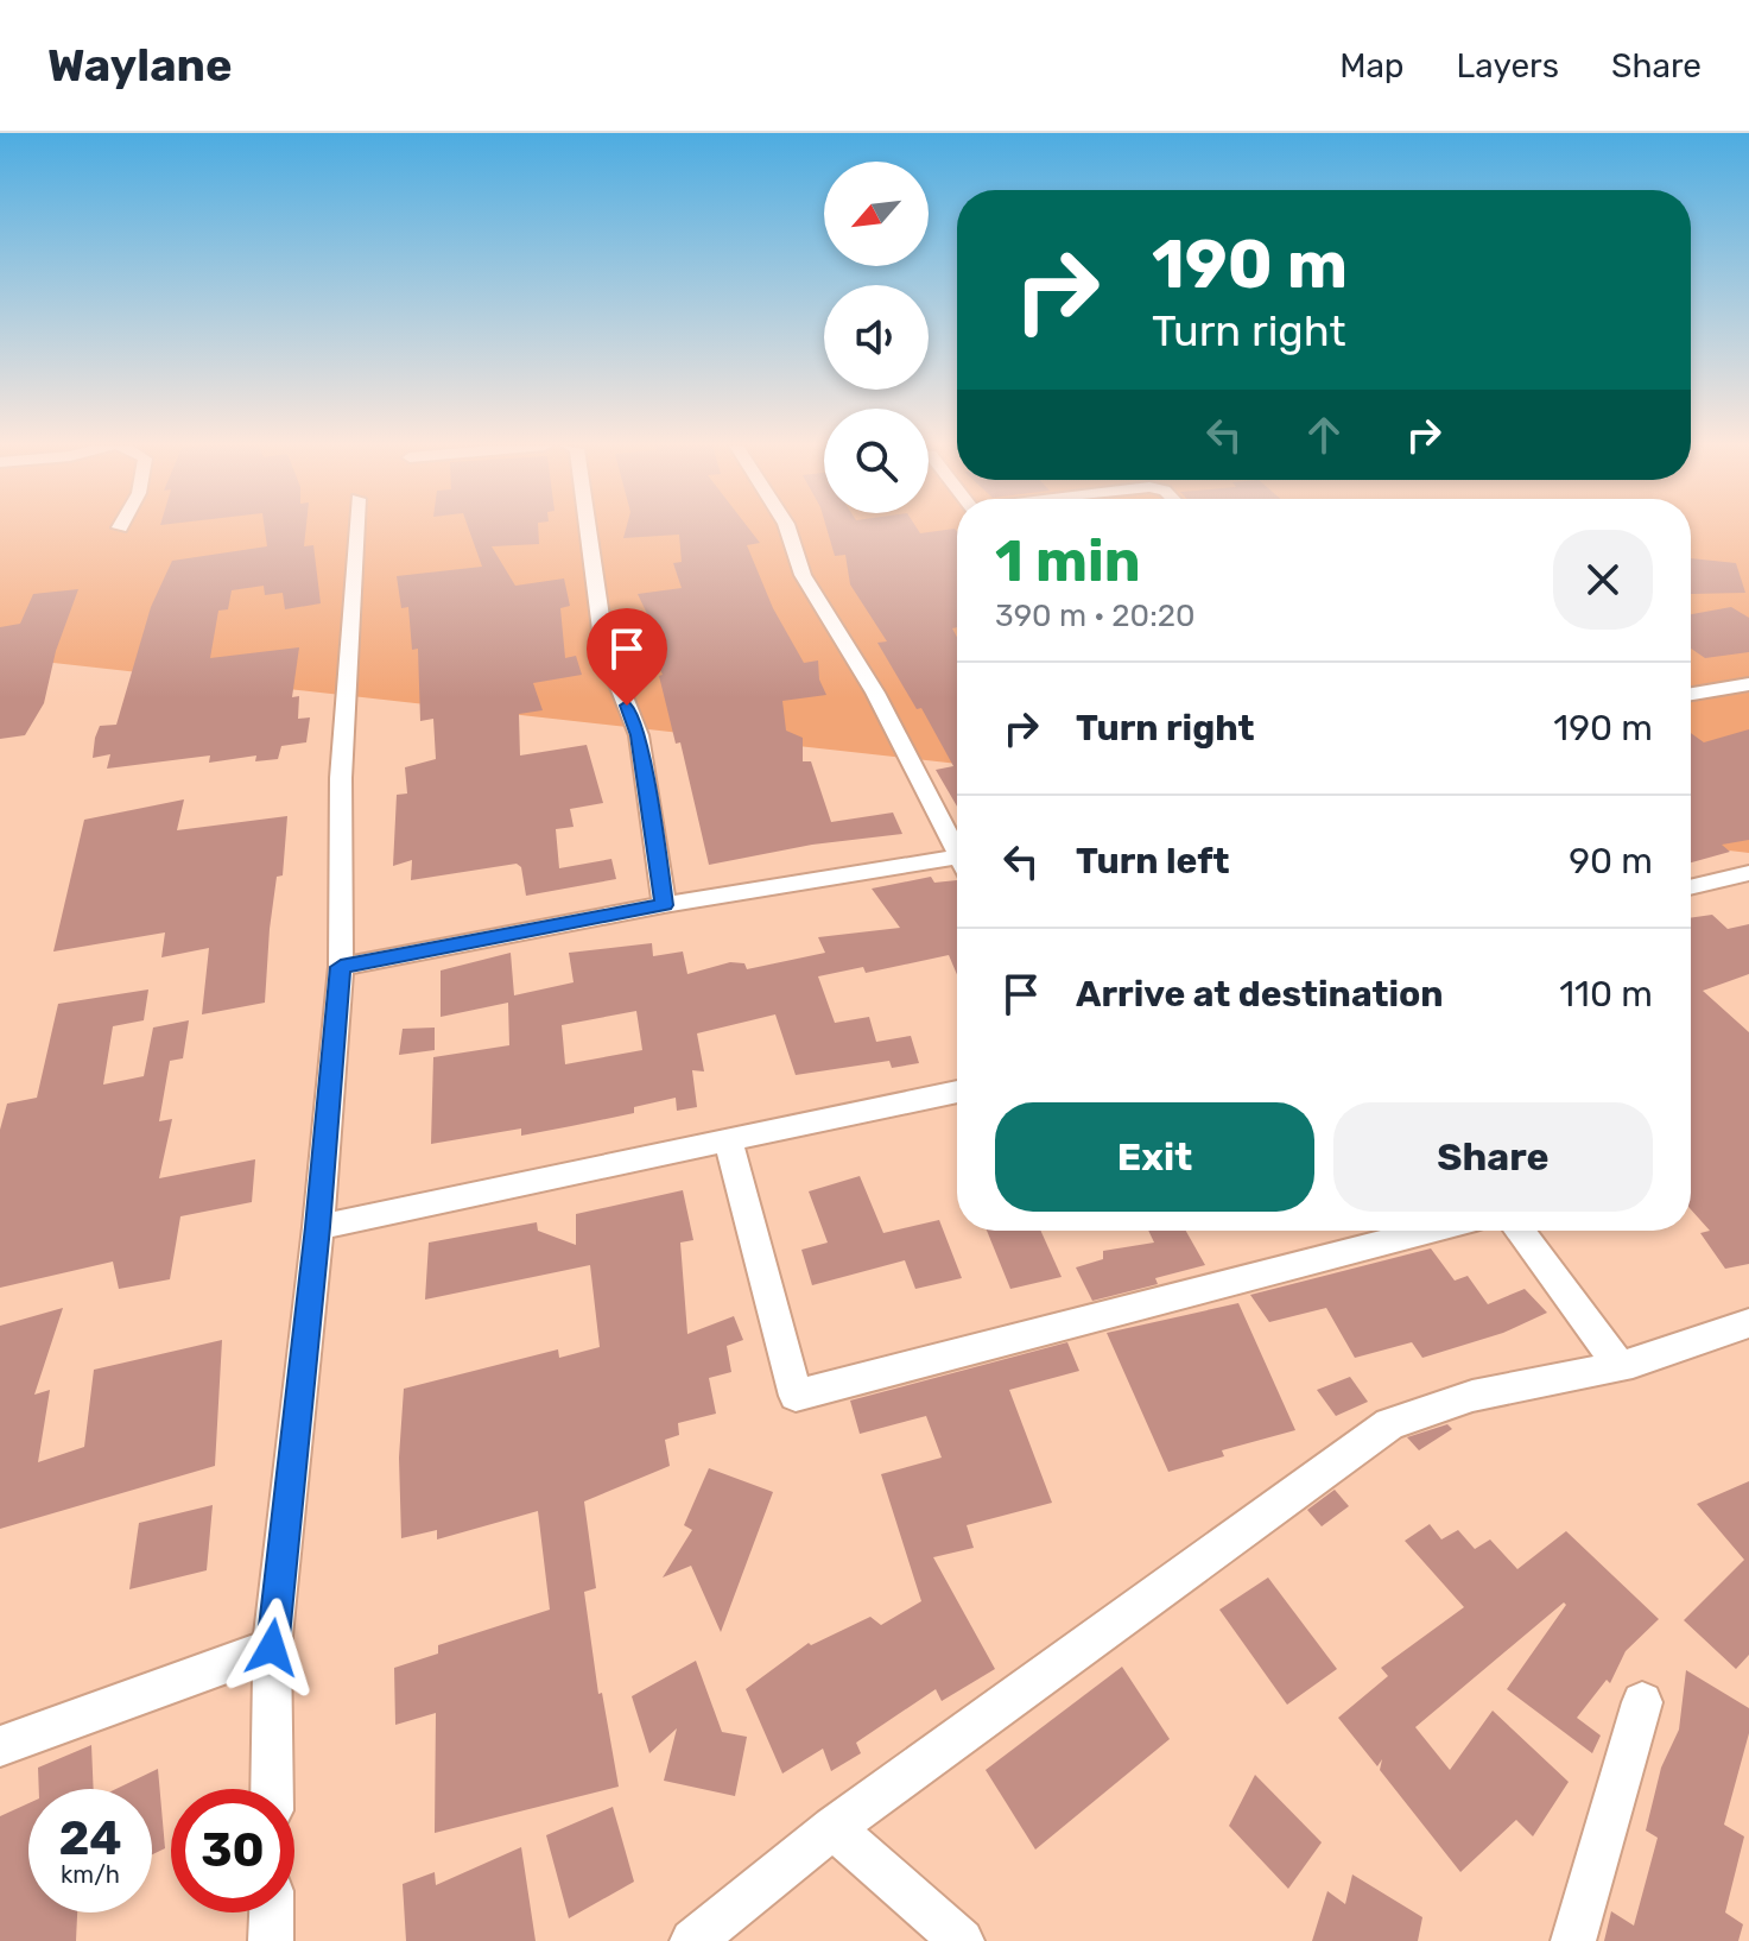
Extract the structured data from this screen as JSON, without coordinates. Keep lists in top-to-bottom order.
{
  "north": "bottom left",
  "page": {
    "header": "Waylane",
    "nav": ["Map", "Layers", "Share"],
    "turn": ["190 m", "Turn right"],
    "heading": ["1 min", "390 m · 20:20"],
    "list": [
      {
        "name": "Turn right",
        "value": "190 m"
      },
      {
        "name": "Turn left",
        "value": "90 m"
      },
      {
        "name": "Arrive at destination",
        "value": "110 m"
      }
    ],
    "buttons": ["Exit", "Share"],
    "speed": "24 km/h",
    "limit": "30"
  }
}
